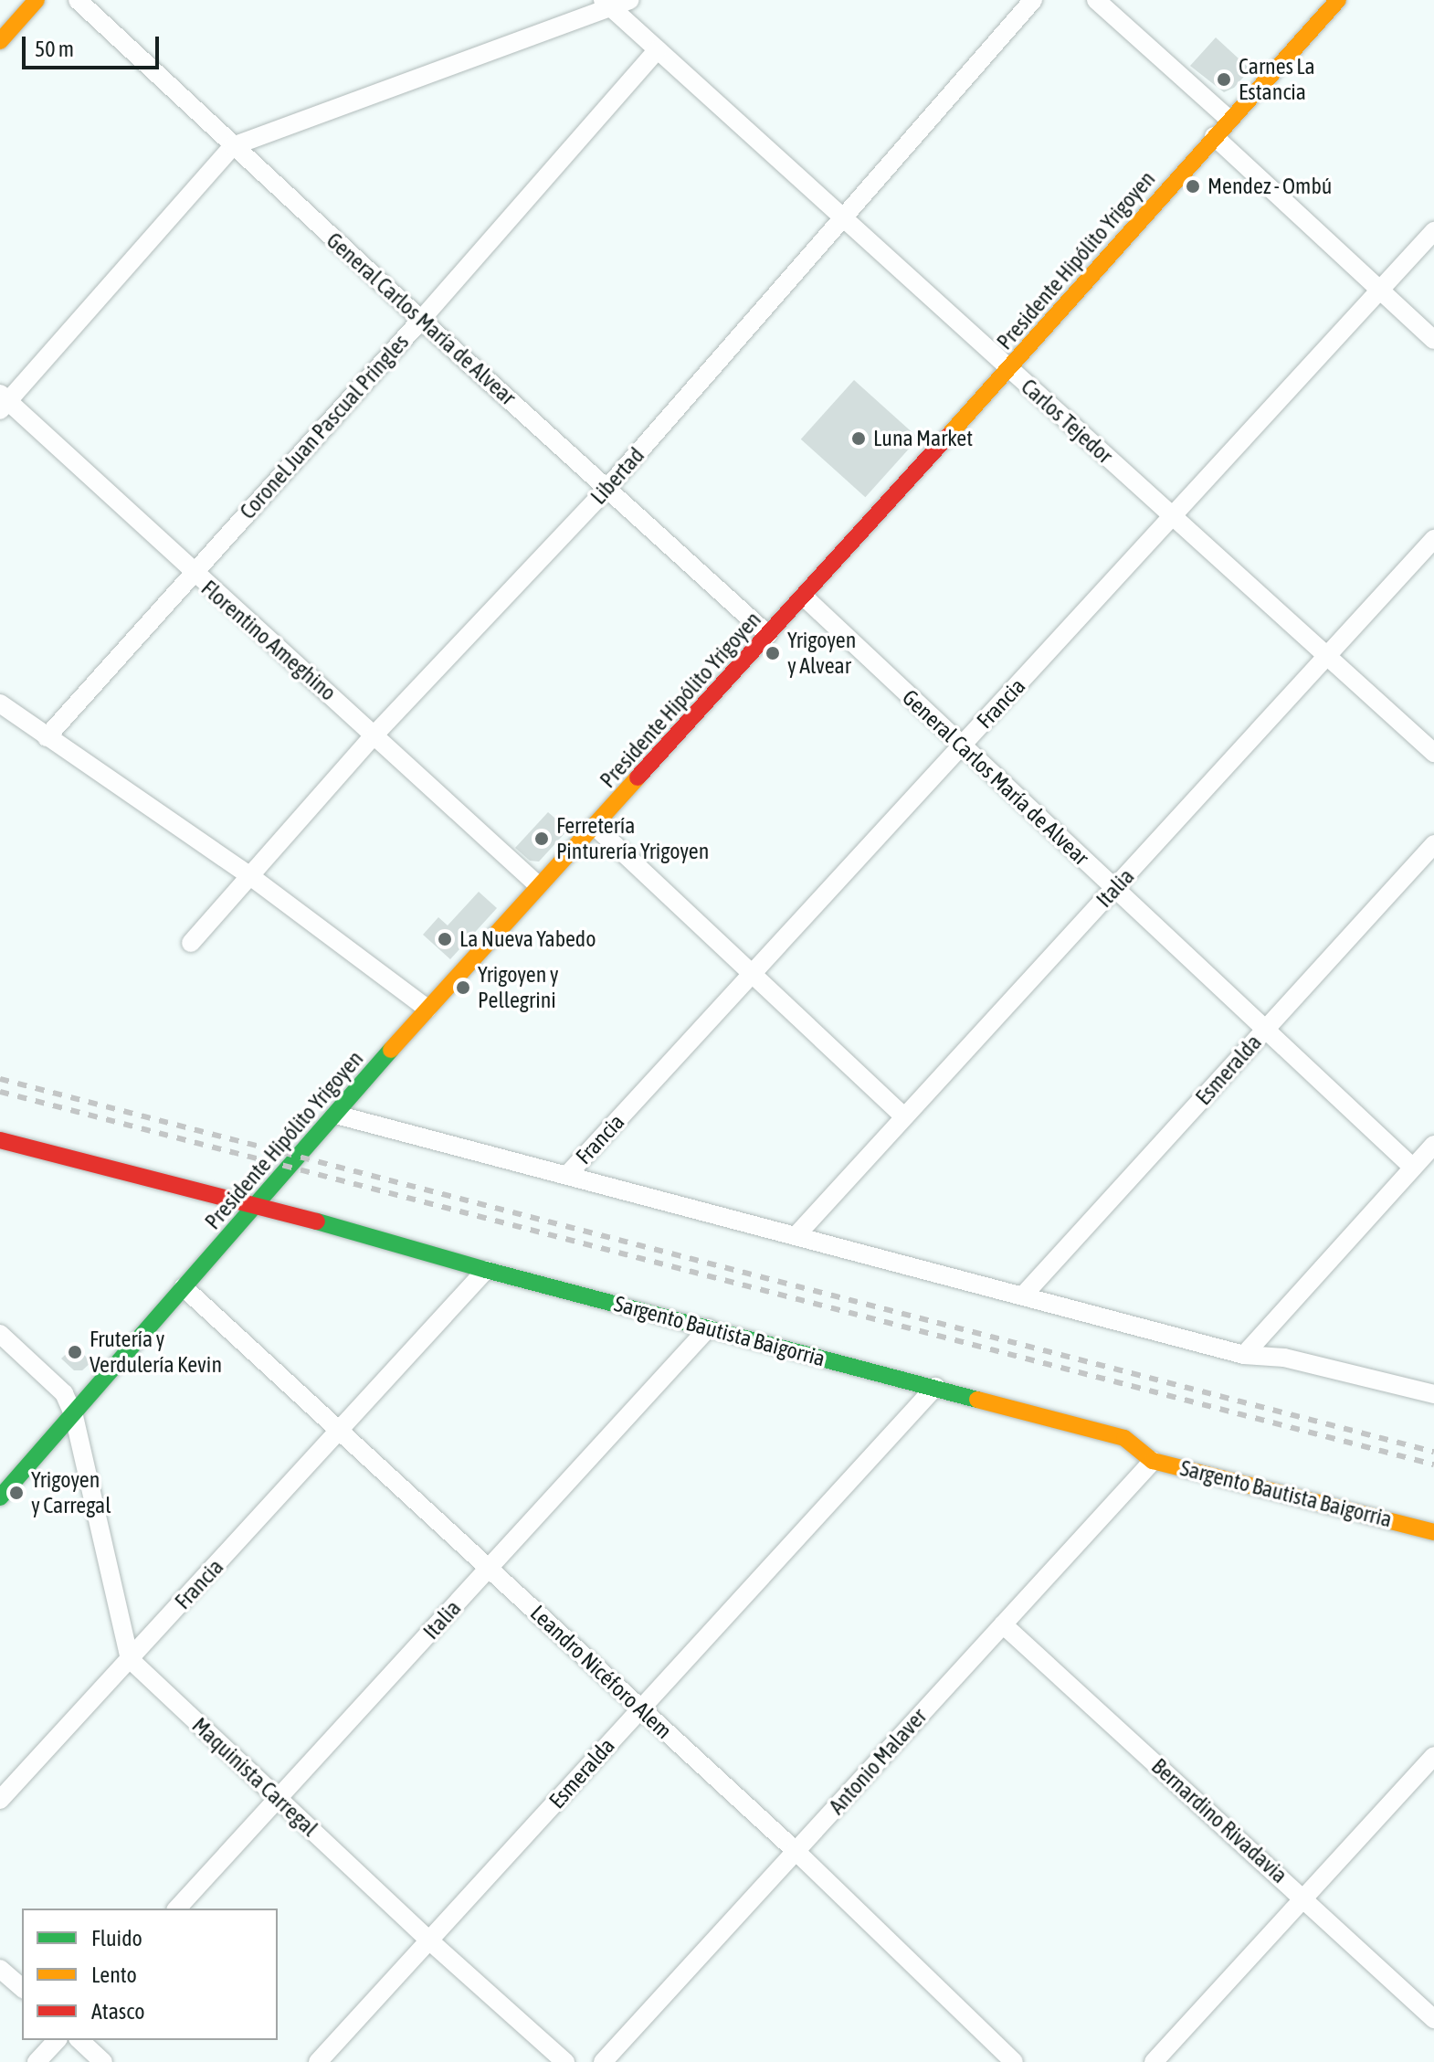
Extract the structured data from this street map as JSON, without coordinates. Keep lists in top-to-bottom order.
{
  "streets": {
    "street": [
      "Presidente Hipólito Yrigoyen",
      "General Carlos María de Alvear",
      "Carlos Tejedor",
      "Coronel Juan Pascual Pringles",
      "Libertad",
      "Florentino Ameghino",
      "Francia",
      "Italia",
      "Esmeralda",
      "Sargento Bautista Baigorria",
      "Leandro Nicéforo Alem",
      "Antonio Malaver",
      "Maquinista Carregal",
      "Bernardino Rivadavia"
    ]
  },
  "crossings": [
    ["Presidente Hipólito Yrigoyen", "General Carlos María de Alvear"],
    ["Presidente Hipólito Yrigoyen", "Carlos Tejedor"],
    ["Presidente Hipólito Yrigoyen", "Florentino Ameghino"],
    ["Presidente Hipólito Yrigoyen", "Sargento Bautista Baigorria"],
    ["Presidente Hipólito Yrigoyen", "Leandro Nicéforo Alem"],
    ["General Carlos María de Alvear", "Coronel Juan Pascual Pringles"],
    ["General Carlos María de Alvear", "Libertad"],
    ["General Carlos María de Alvear", "Francia"],
    ["General Carlos María de Alvear", "Italia"],
    ["General Carlos María de Alvear", "Esmeralda"],
    ["Carlos Tejedor", "Coronel Juan Pascual Pringles"],
    ["Carlos Tejedor", "Libertad"],
    ["Carlos Tejedor", "Francia"],
    ["Carlos Tejedor", "Italia"],
    ["Coronel Juan Pascual Pringles", "Florentino Ameghino"],
    ["Libertad", "Florentino Ameghino"],
    ["Francia", "Sargento Bautista Baigorria"],
    ["Francia", "Leandro Nicéforo Alem"],
    ["Francia", "Maquinista Carregal"],
    ["Italia", "Sargento Bautista Baigorria"],
    ["Italia", "Leandro Nicéforo Alem"],
    ["Italia", "Maquinista Carregal"],
    ["Esmeralda", "Sargento Bautista Baigorria"],
    ["Esmeralda", "Leandro Nicéforo Alem"],
    ["Esmeralda", "Maquinista Carregal"],
    ["Sargento Bautista Baigorria", "Antonio Malaver"],
    ["Leandro Nicéforo Alem", "Antonio Malaver"],
    ["Antonio Malaver", "Bernardino Rivadavia"]
  ],
  "places": [
    "Carnes La Estancia",
    "Mendez - Ombú",
    "Luna Market",
    "Yrigoyen y Alvear",
    "Ferretería Pinturería Yrigoyen",
    "La Nueva Yabedo",
    "Yrigoyen y Pellegrini",
    "Frutería y Verdulería Kevin",
    "Yrigoyen y Carregal"
  ],
  "legend": ["Fluido", "Lento", "Atasco"],
  "scale_bar": "50 m"
}
